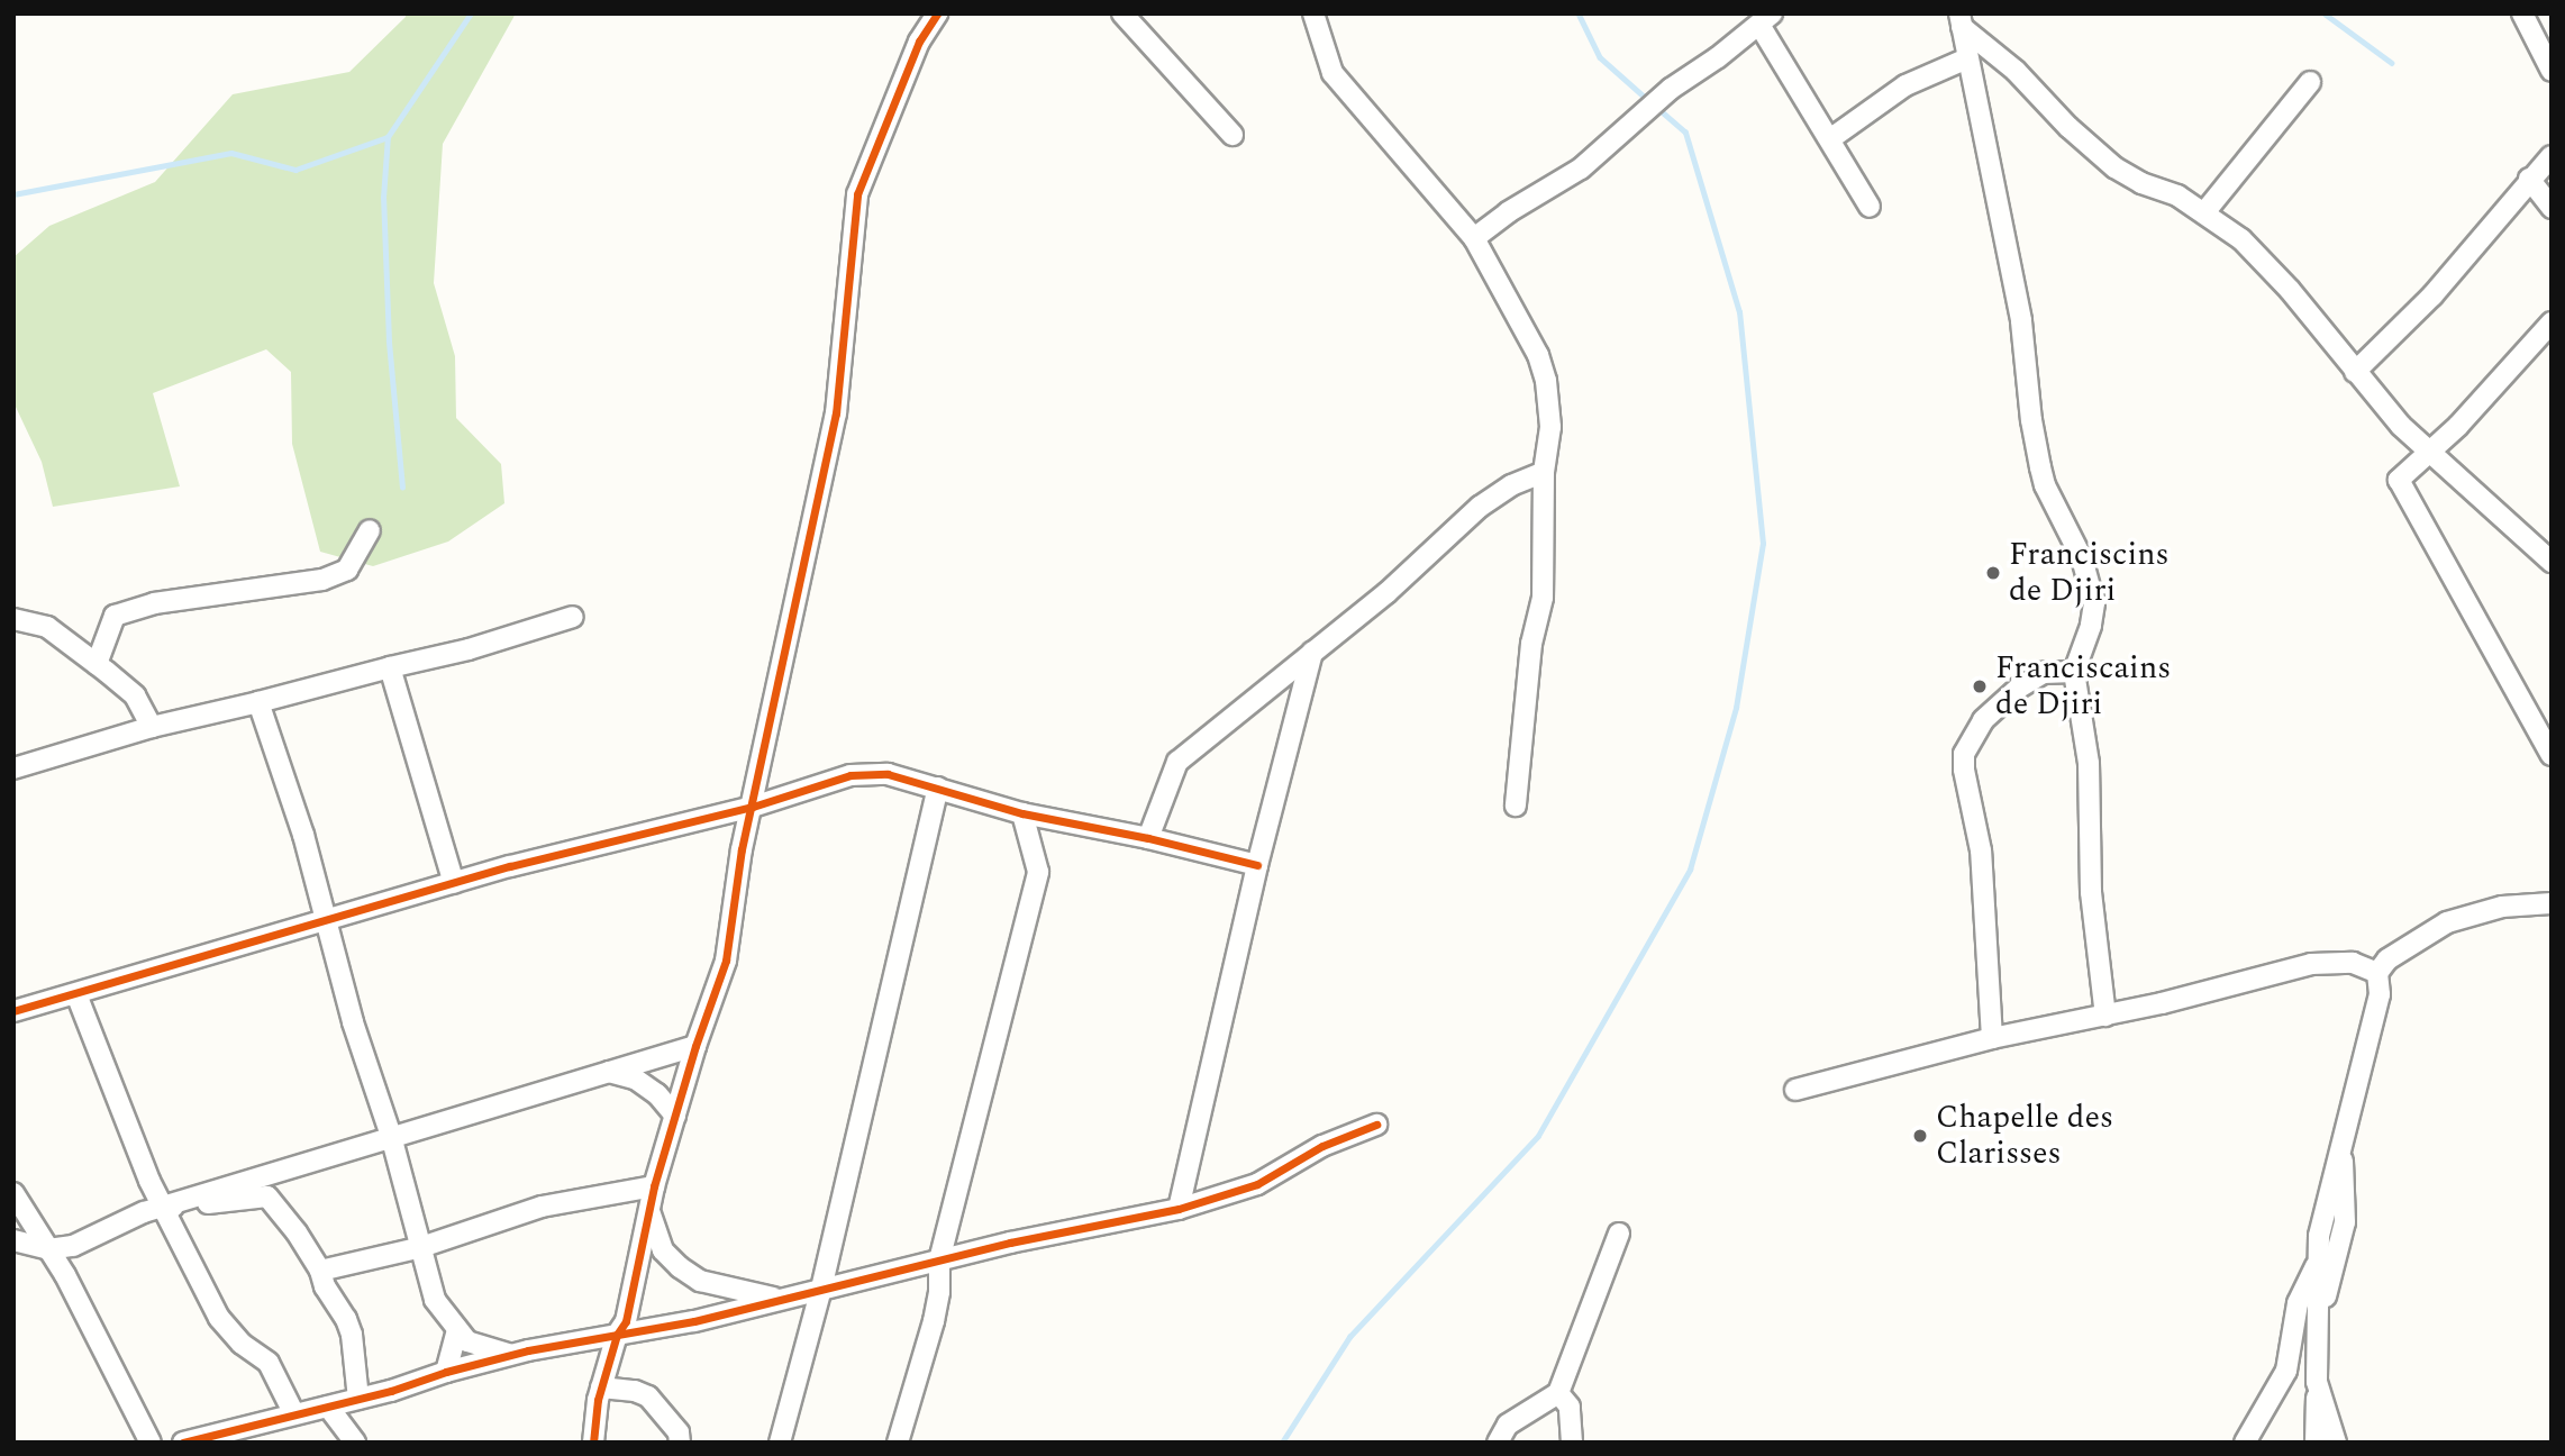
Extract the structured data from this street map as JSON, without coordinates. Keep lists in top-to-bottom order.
{
  "places": ["Franciscins de Djiri", "Franciscains de Djiri", "Chapelle des Clarisses"]
}
